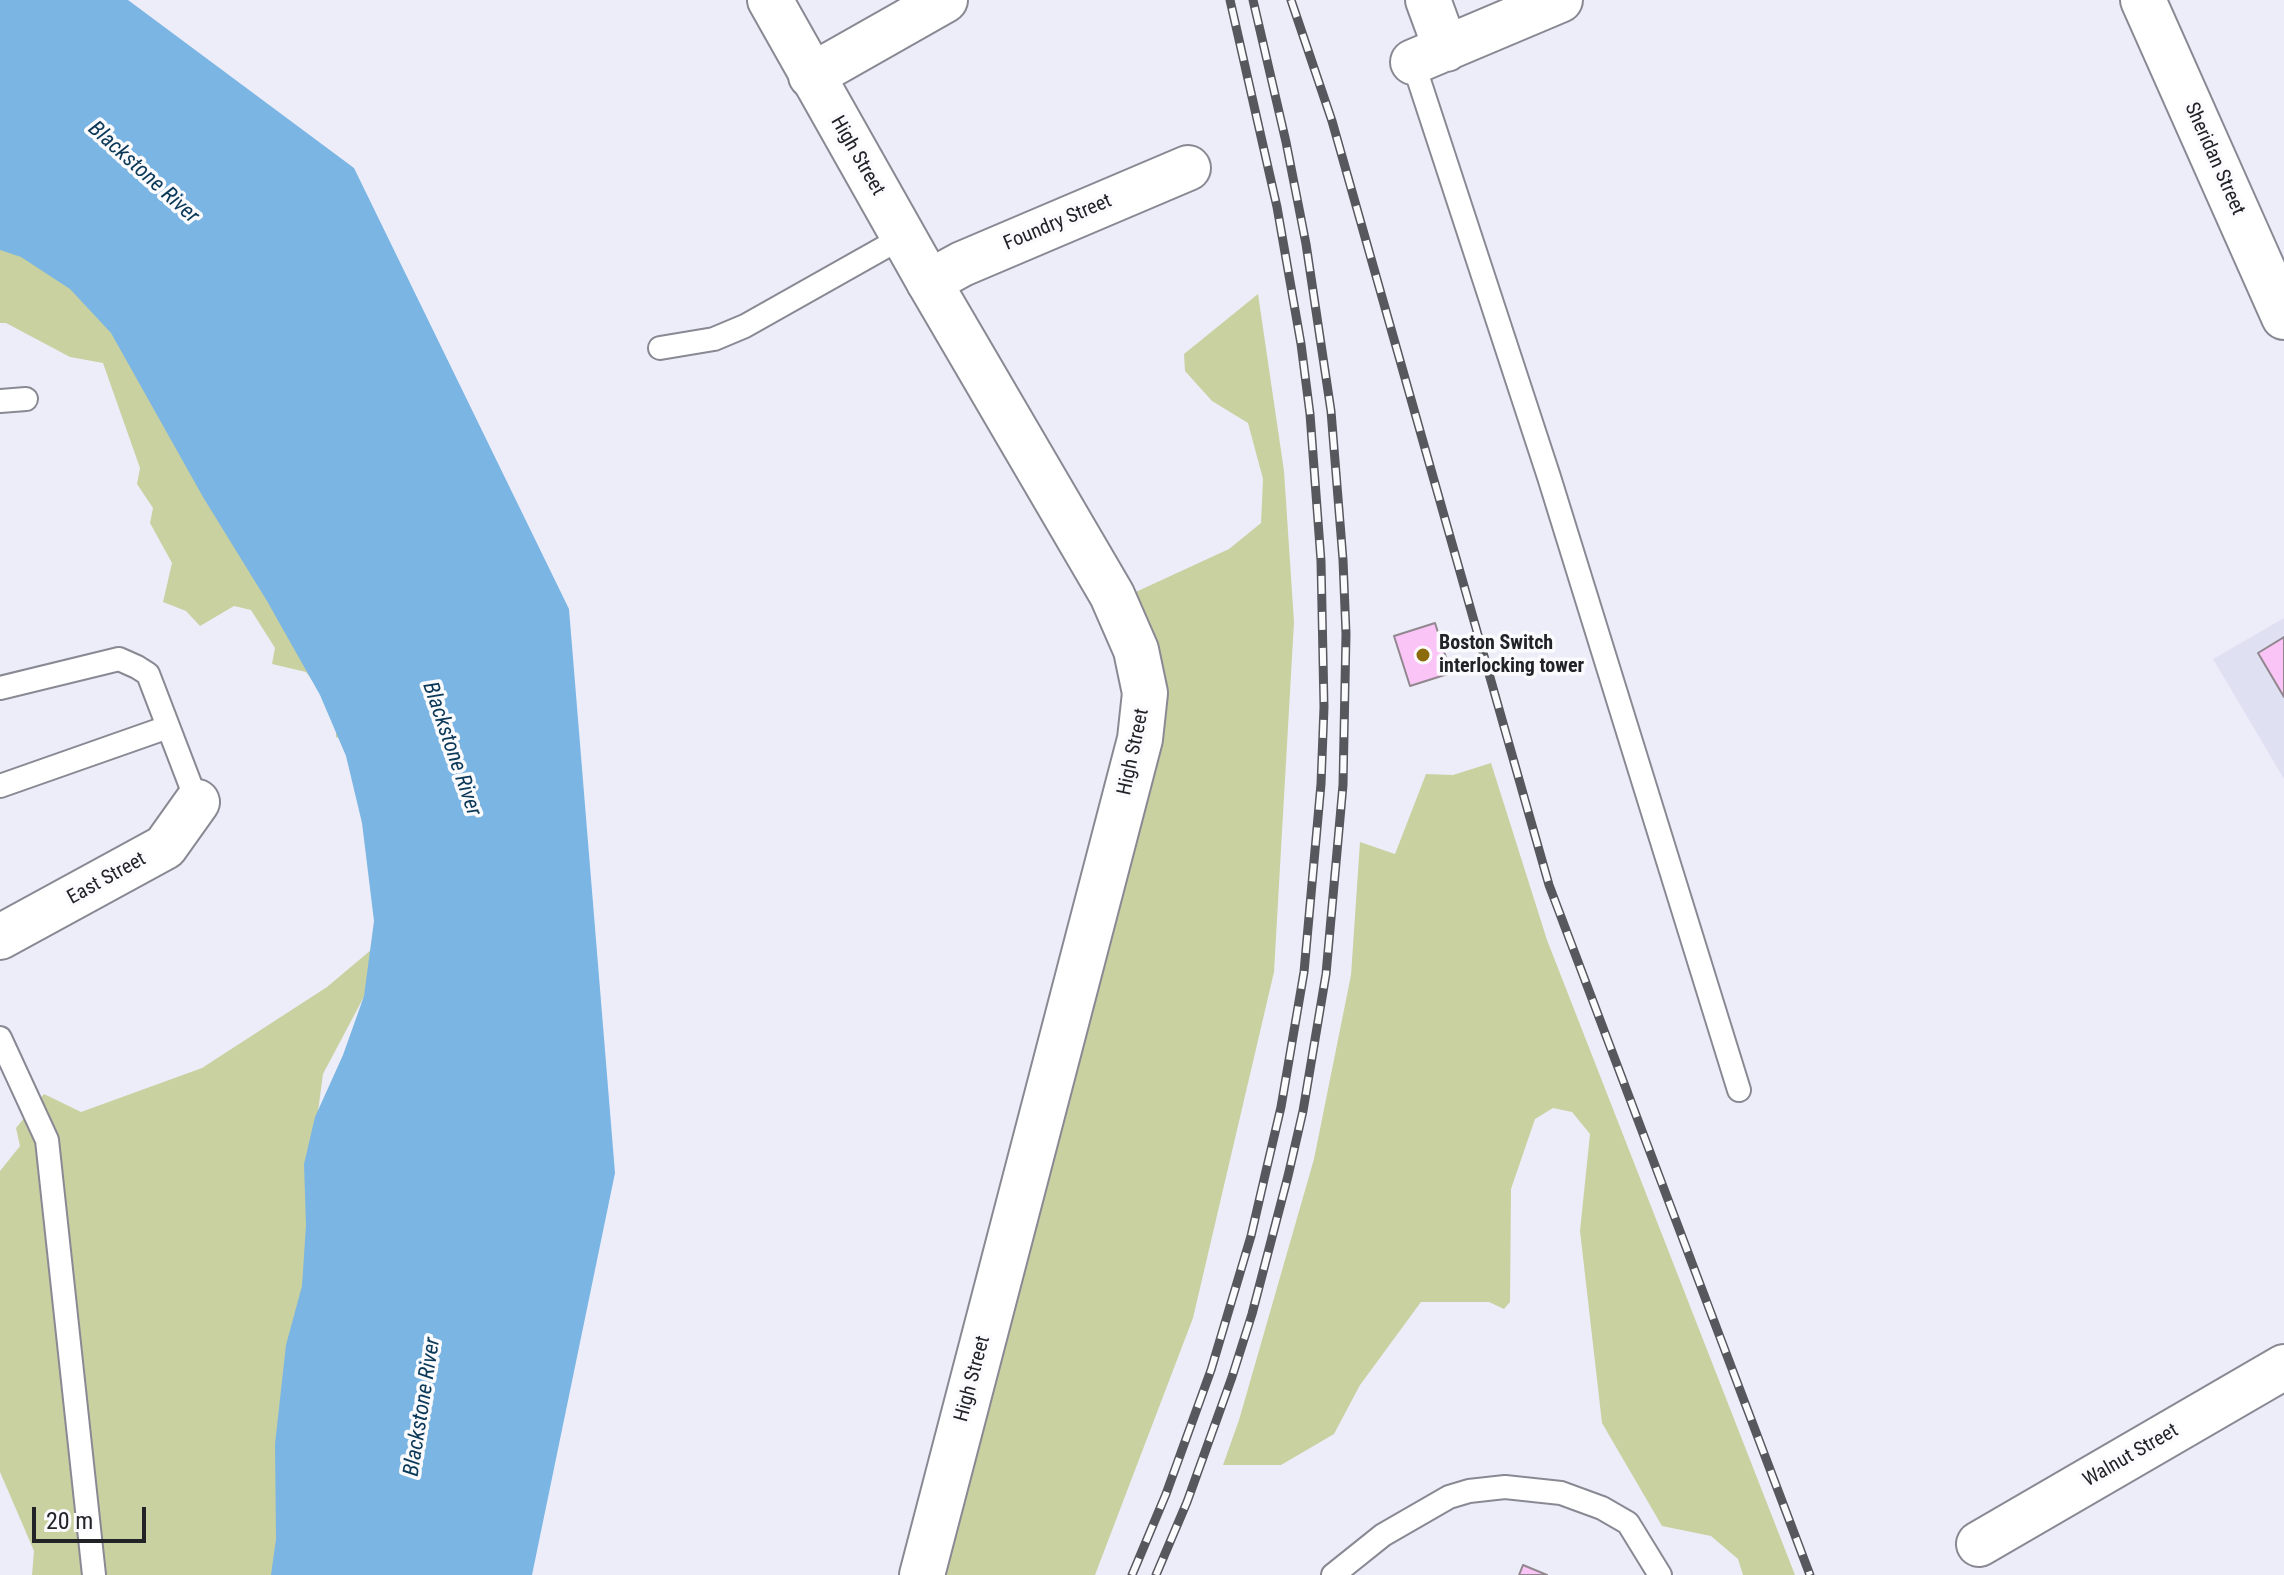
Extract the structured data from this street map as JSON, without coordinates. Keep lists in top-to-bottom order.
{
  "streets": {
    "street": [
      "High Street",
      "Sheridan Street",
      "Foundry Street",
      "East Street",
      "Walnut Street"
    ]
  },
  "crossings": [
    ["High Street", "Foundry Street"]
  ],
  "water": ["Blackstone River"],
  "places": ["Boston Switch interlocking tower"],
  "scale_bar": "20 m"
}
